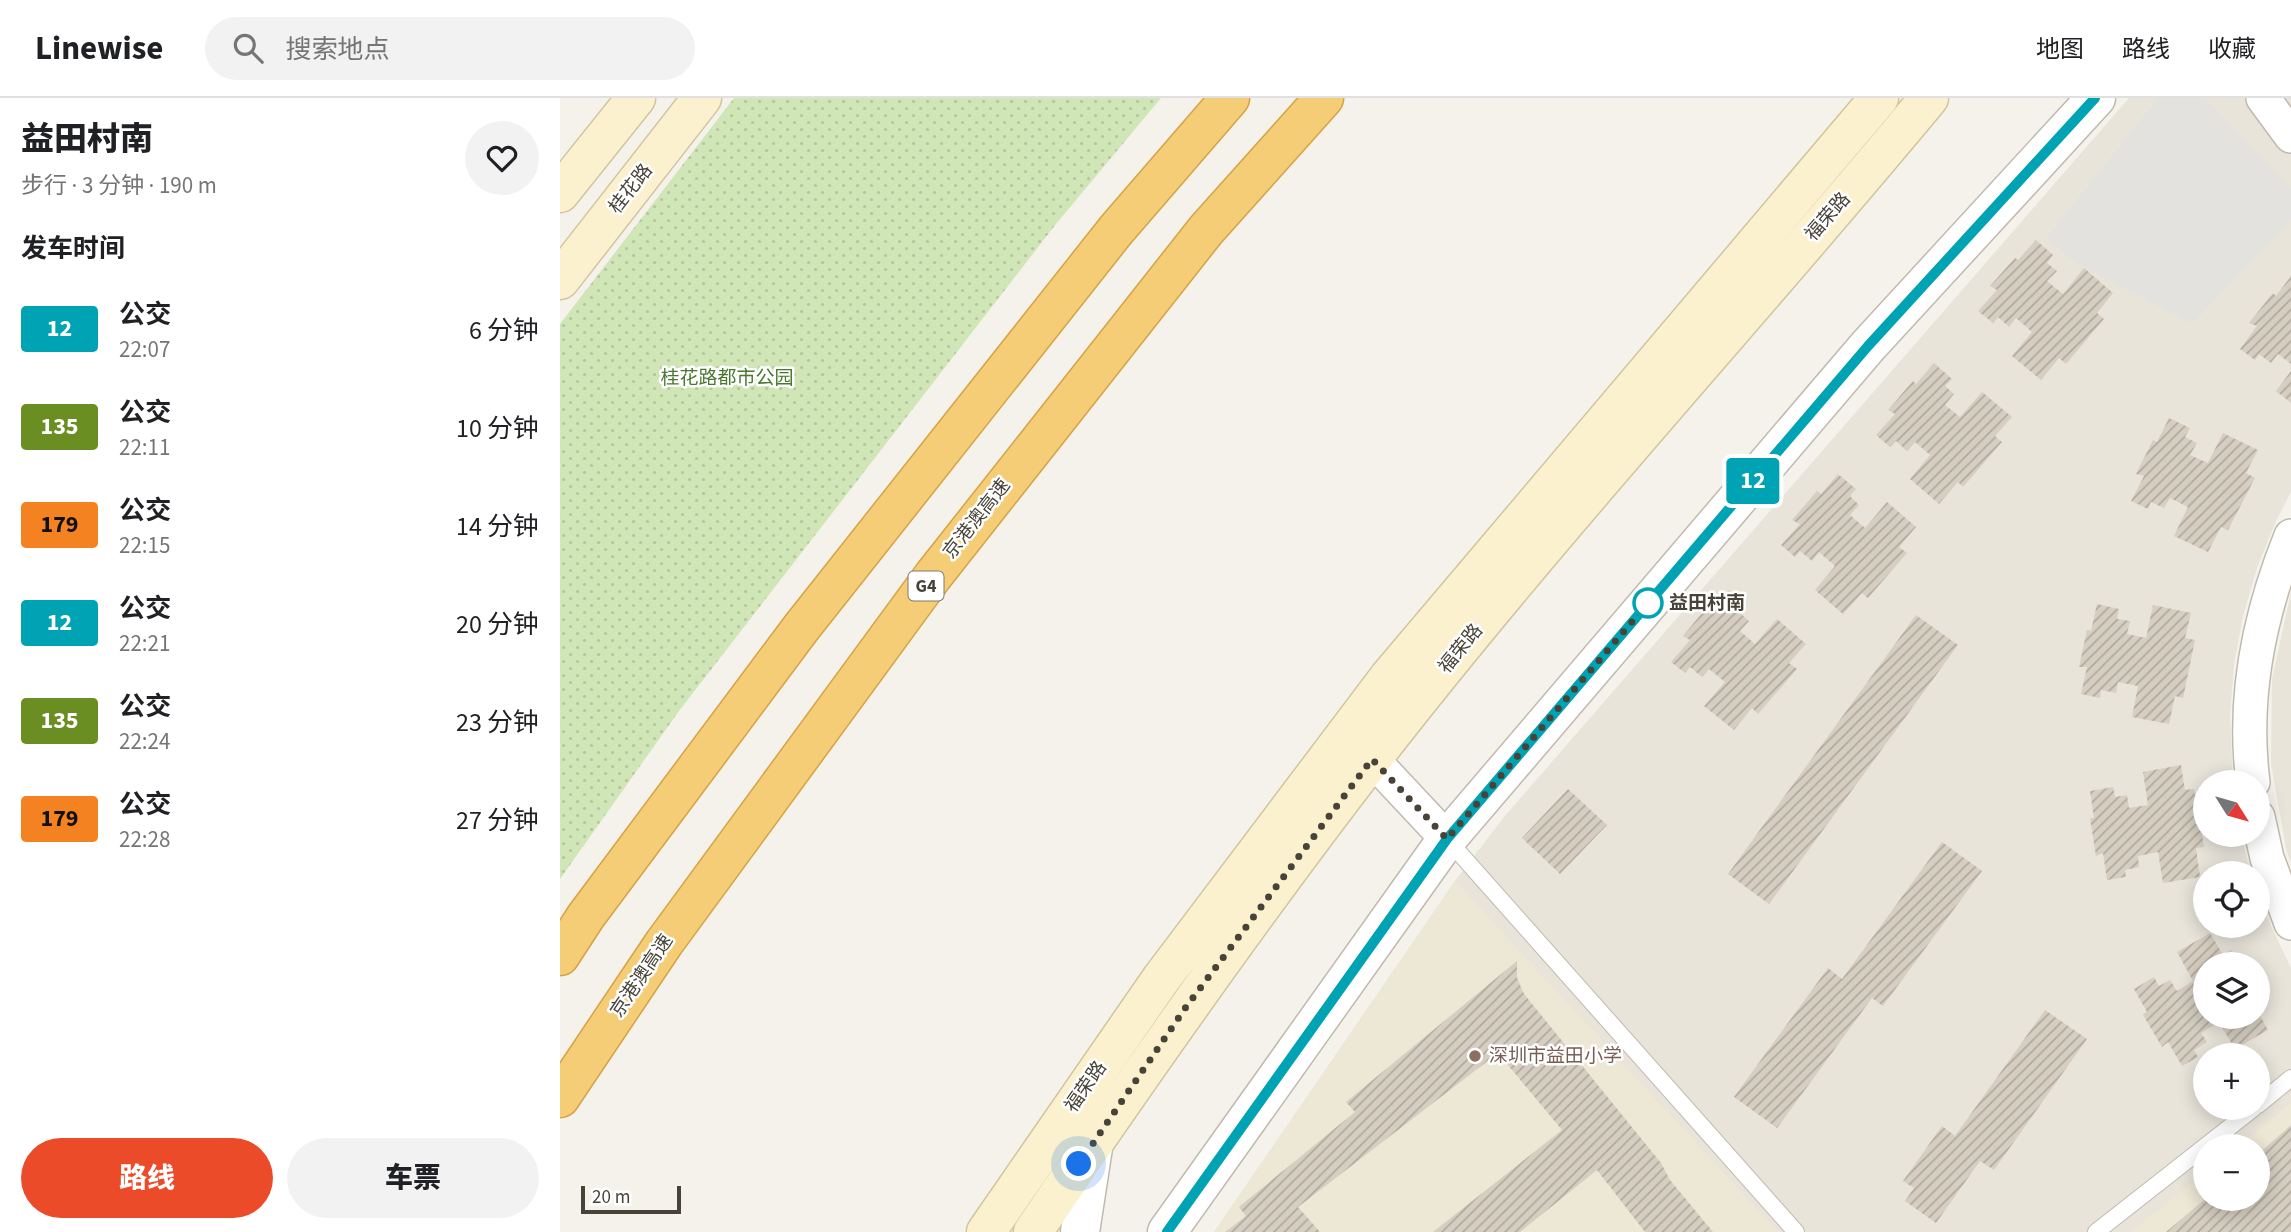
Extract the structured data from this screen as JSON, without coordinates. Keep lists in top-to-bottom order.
{
  "streets": {
    "highway": ["京港澳高速", "G4"],
    "main road": ["桂花路", "福荣路"]
  },
  "parks": ["桂花路都市公园"],
  "places": ["益田村南", "深圳市益田小学"],
  "lines": ["bus line 12"],
  "scale_bar": "20 m",
  "north": "bottom right",
  "page": {
    "header": "Linewise",
    "search": "搜索地点",
    "nav": ["地图", "路线", "收藏"],
    "heading": [
      ["益田村南", "步行 · 3 分钟 · 190 m"],
      "发车时间"
    ],
    "on_map": "12",
    "list": [
      {
        "mark": "12",
        "name": "公交",
        "note": "22:07",
        "value": "6 分钟"
      },
      {
        "mark": "135",
        "name": "公交",
        "note": "22:11",
        "value": "10 分钟"
      },
      {
        "mark": "179",
        "name": "公交",
        "note": "22:15",
        "value": "14 分钟"
      },
      {
        "mark": "12",
        "name": "公交",
        "note": "22:21",
        "value": "20 分钟"
      },
      {
        "mark": "135",
        "name": "公交",
        "note": "22:24",
        "value": "23 分钟"
      },
      {
        "mark": "179",
        "name": "公交",
        "note": "22:28",
        "value": "27 分钟"
      }
    ],
    "map_buttons": ["+", "−"],
    "buttons": ["路线", "车票"],
    "scale": "20 m"
  }
}
